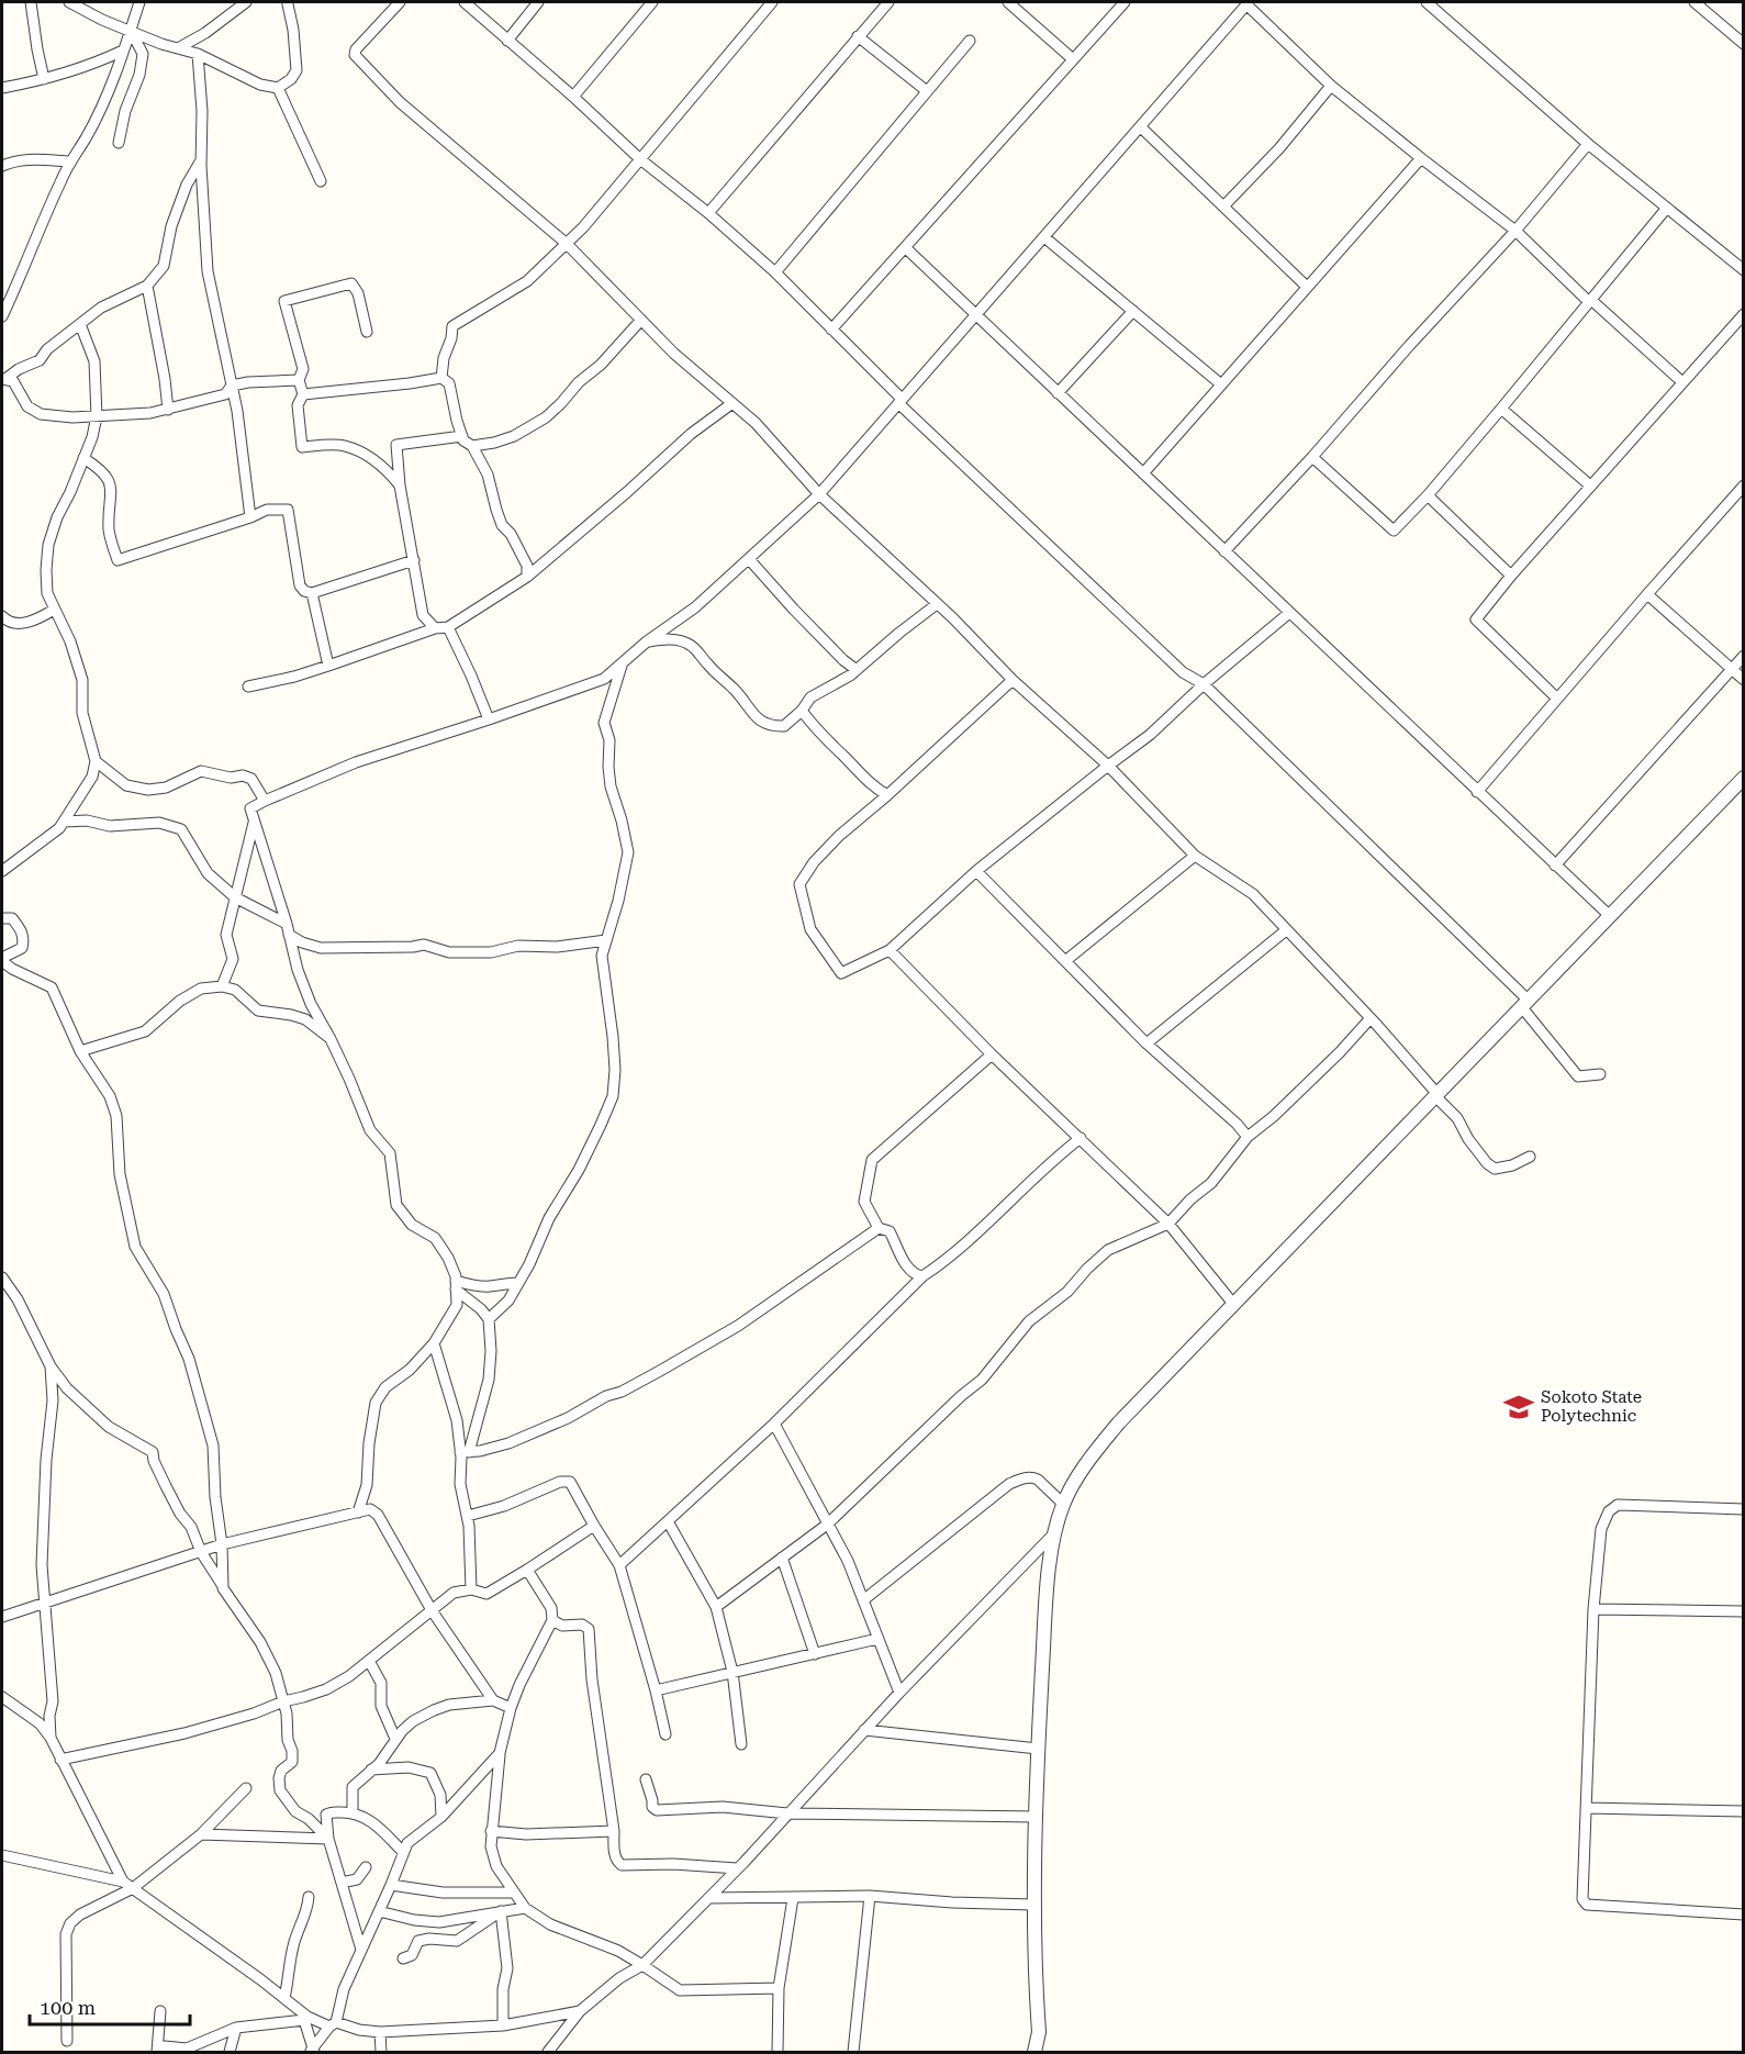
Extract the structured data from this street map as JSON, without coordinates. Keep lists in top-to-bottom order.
{
  "places": {
    "school or university": ["Sokoto State Polytechnic"]
  },
  "scale_bar": "100 m"
}
